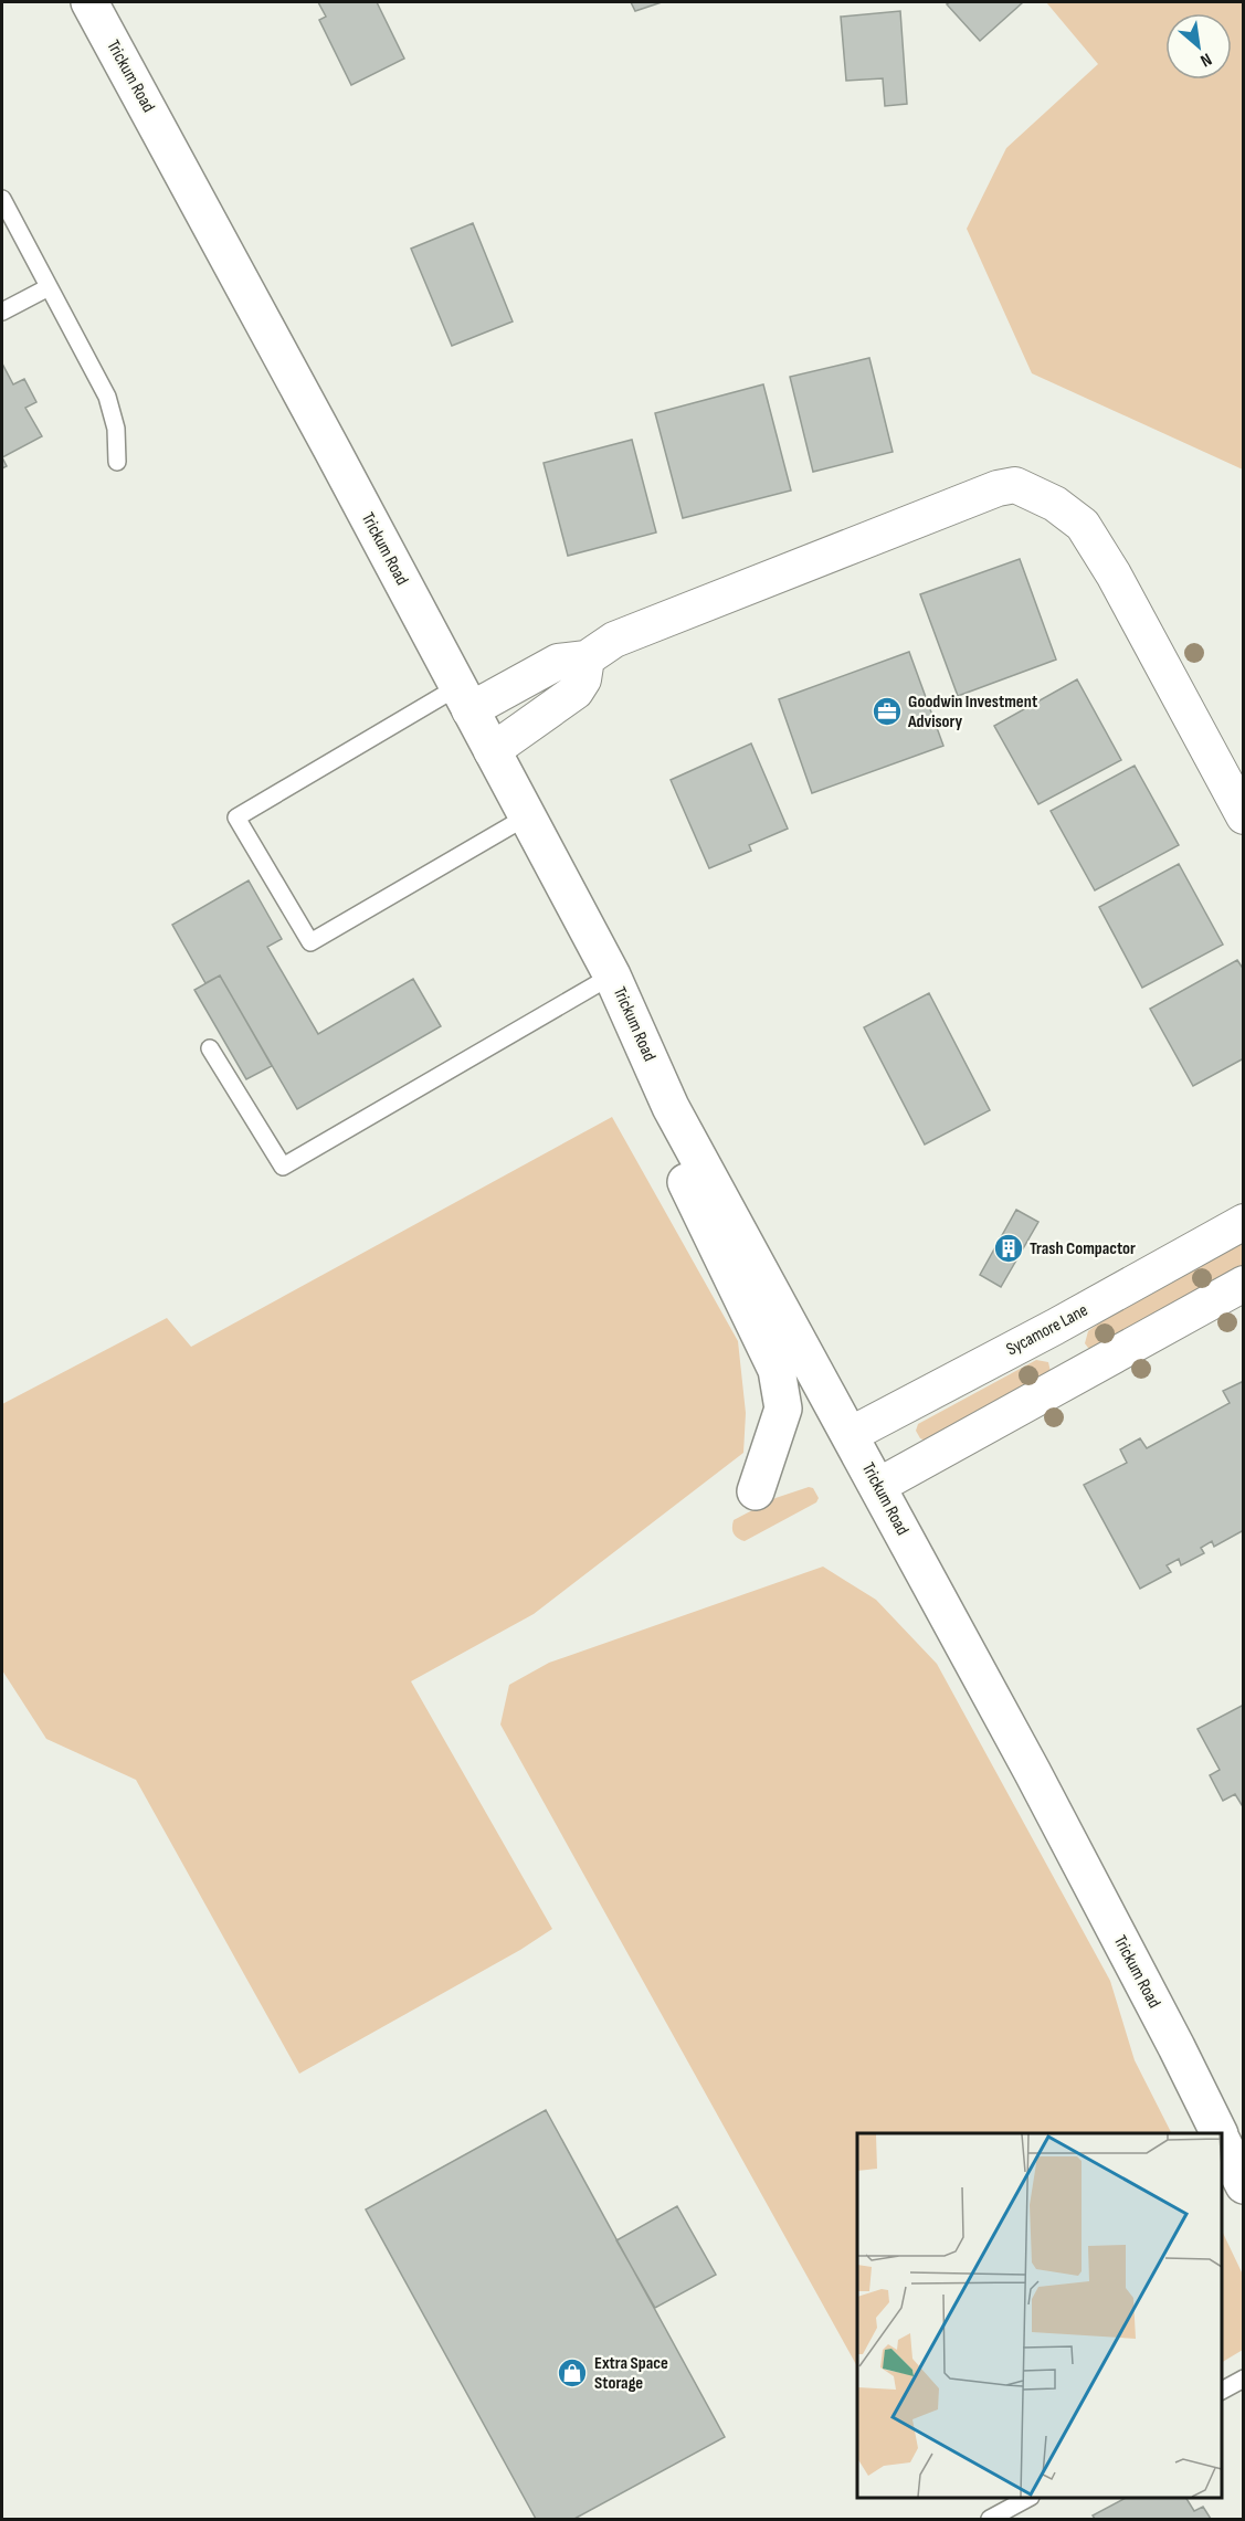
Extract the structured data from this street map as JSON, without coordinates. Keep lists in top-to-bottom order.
{
  "streets": {
    "street": ["Trickum Road", "Sycamore Lane"]
  },
  "crossings": [
    ["Trickum Road", "Sycamore Lane"]
  ],
  "places": {
    "office": ["Goodwin Investment Advisory"],
    "building": ["Trash Compactor"],
    "shop": ["Extra Space Storage"]
  },
  "north": "bottom right"
}
